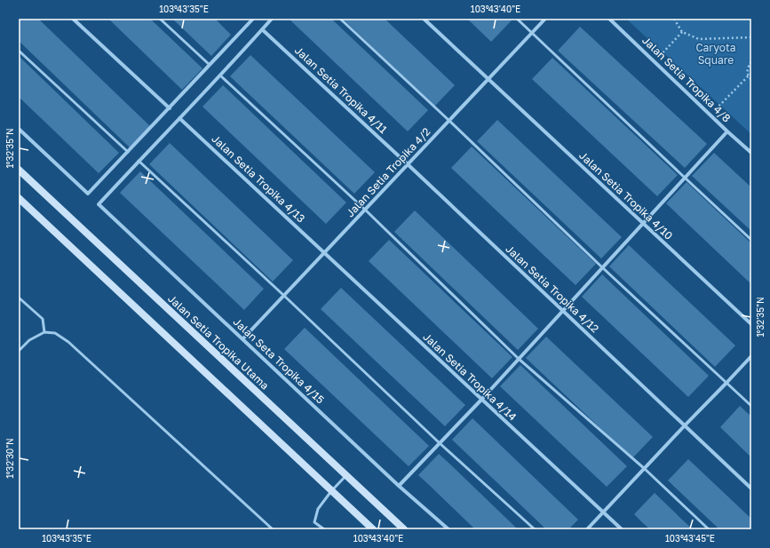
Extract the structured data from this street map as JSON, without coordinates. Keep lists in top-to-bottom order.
{
  "streets": {
    "main road": ["Jalan Setia Tropika Utama"],
    "street": [
      "Jalan Setia Tropika 4/8",
      "Jalan Setia Tropika 4/11",
      "Jalan Setia Tropika 4/2",
      "Jalan Setia Tropika 4/13",
      "Jalan Setia Tropika 4/10",
      "Jalan Setia Tropika 4/12",
      "Jalan Seta Tropika 4/15",
      "Jalan Setia Tropika 4/14"
    ]
  },
  "crossings": [
    ["Jalan Setia Tropika 4/11", "Jalan Setia Tropika 4/2"],
    ["Jalan Setia Tropika 4/11", "Jalan Setia Tropika 4/12"],
    ["Jalan Setia Tropika 4/2", "Jalan Setia Tropika 4/13"],
    ["Jalan Setia Tropika 4/2", "Jalan Setia Tropika 4/10"],
    ["Jalan Setia Tropika 4/2", "Jalan Setia Tropika 4/12"],
    ["Jalan Setia Tropika 4/2", "Jalan Seta Tropika 4/15"],
    ["Jalan Setia Tropika 4/2", "Jalan Setia Tropika 4/14"],
    ["Jalan Setia Tropika 4/13", "Jalan Setia Tropika 4/14"]
  ],
  "parks": ["Caryota Square"],
  "coordinates": [
    "103°43'35\"E",
    "103°43'40\"E",
    "1°32'35\"N",
    "1°32'30\"N",
    "103°43'45\"E"
  ]
}
